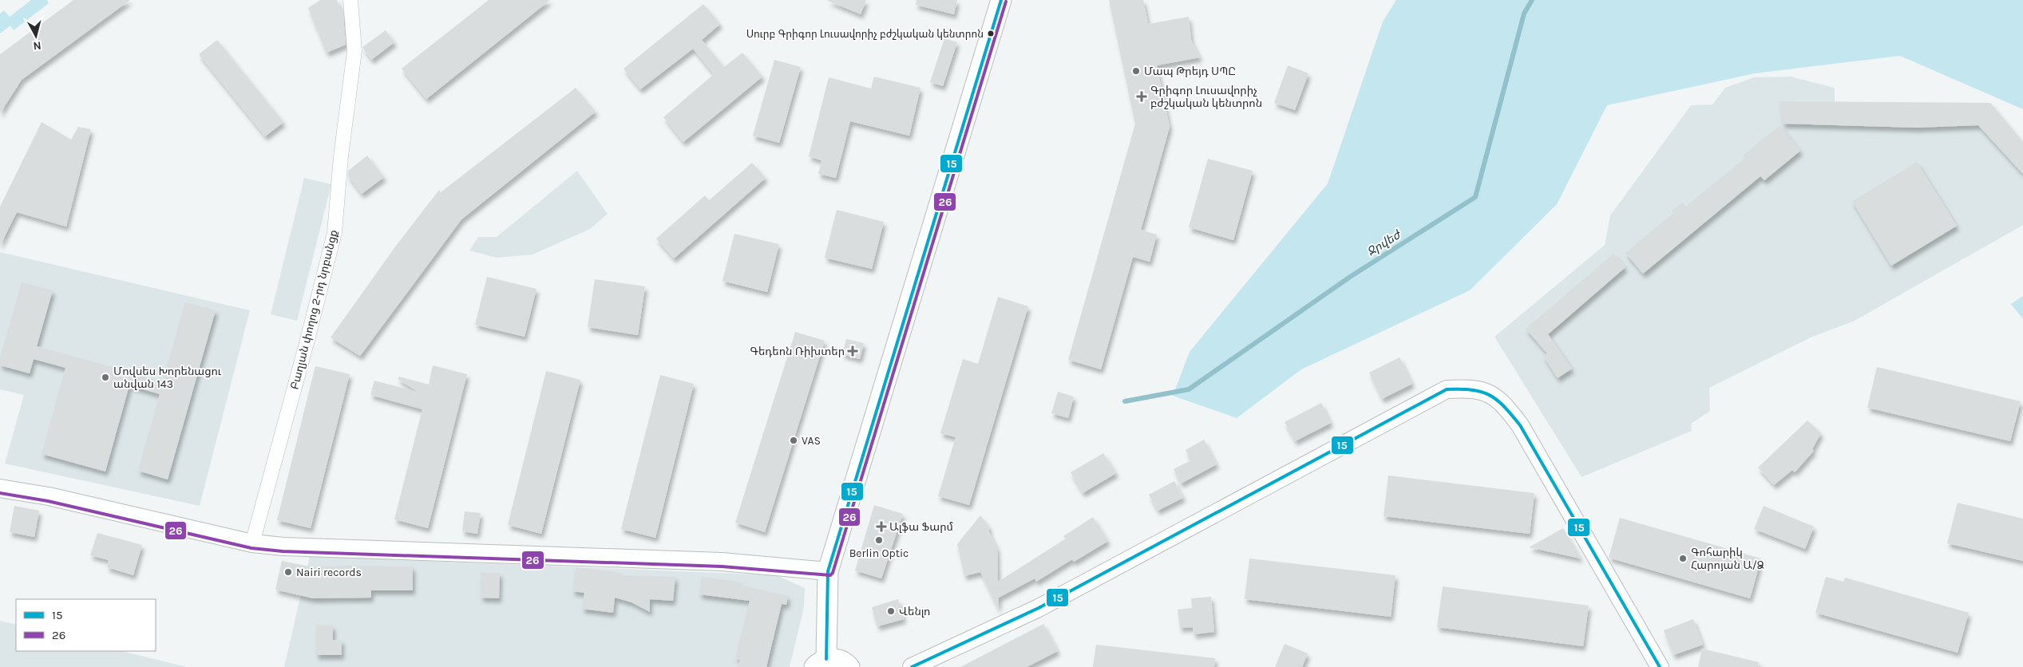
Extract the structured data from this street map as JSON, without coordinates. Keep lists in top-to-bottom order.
{
  "streets": {
    "street": ["Բաղյան փողոց 2-րդ նրբանցք"]
  },
  "water": ["Ջրվեժ"],
  "places": {
    "other": [
      "Սուրբ Գրիգոր Լուսավորիչ բժշկական կենտրոն",
      "Մապ Թրեյդ ՍՊԸ",
      "Մովսես Խորենացու անվան 143",
      "VAS",
      "Berlin Optic",
      "Գոհարիկ Հարոյան Ա/Ձ",
      "Nairi records",
      "Վենլո"
    ],
    "health": ["Գրիգոր Լուսավորիչ բժշկական կենտրոն", "Գեդեոն Ռիխտեր", "Ալֆա Ֆարմ"]
  },
  "lines": ["transit line 15", "transit line 26"],
  "legend": ["15", "26"],
  "north": "bottom"
}
